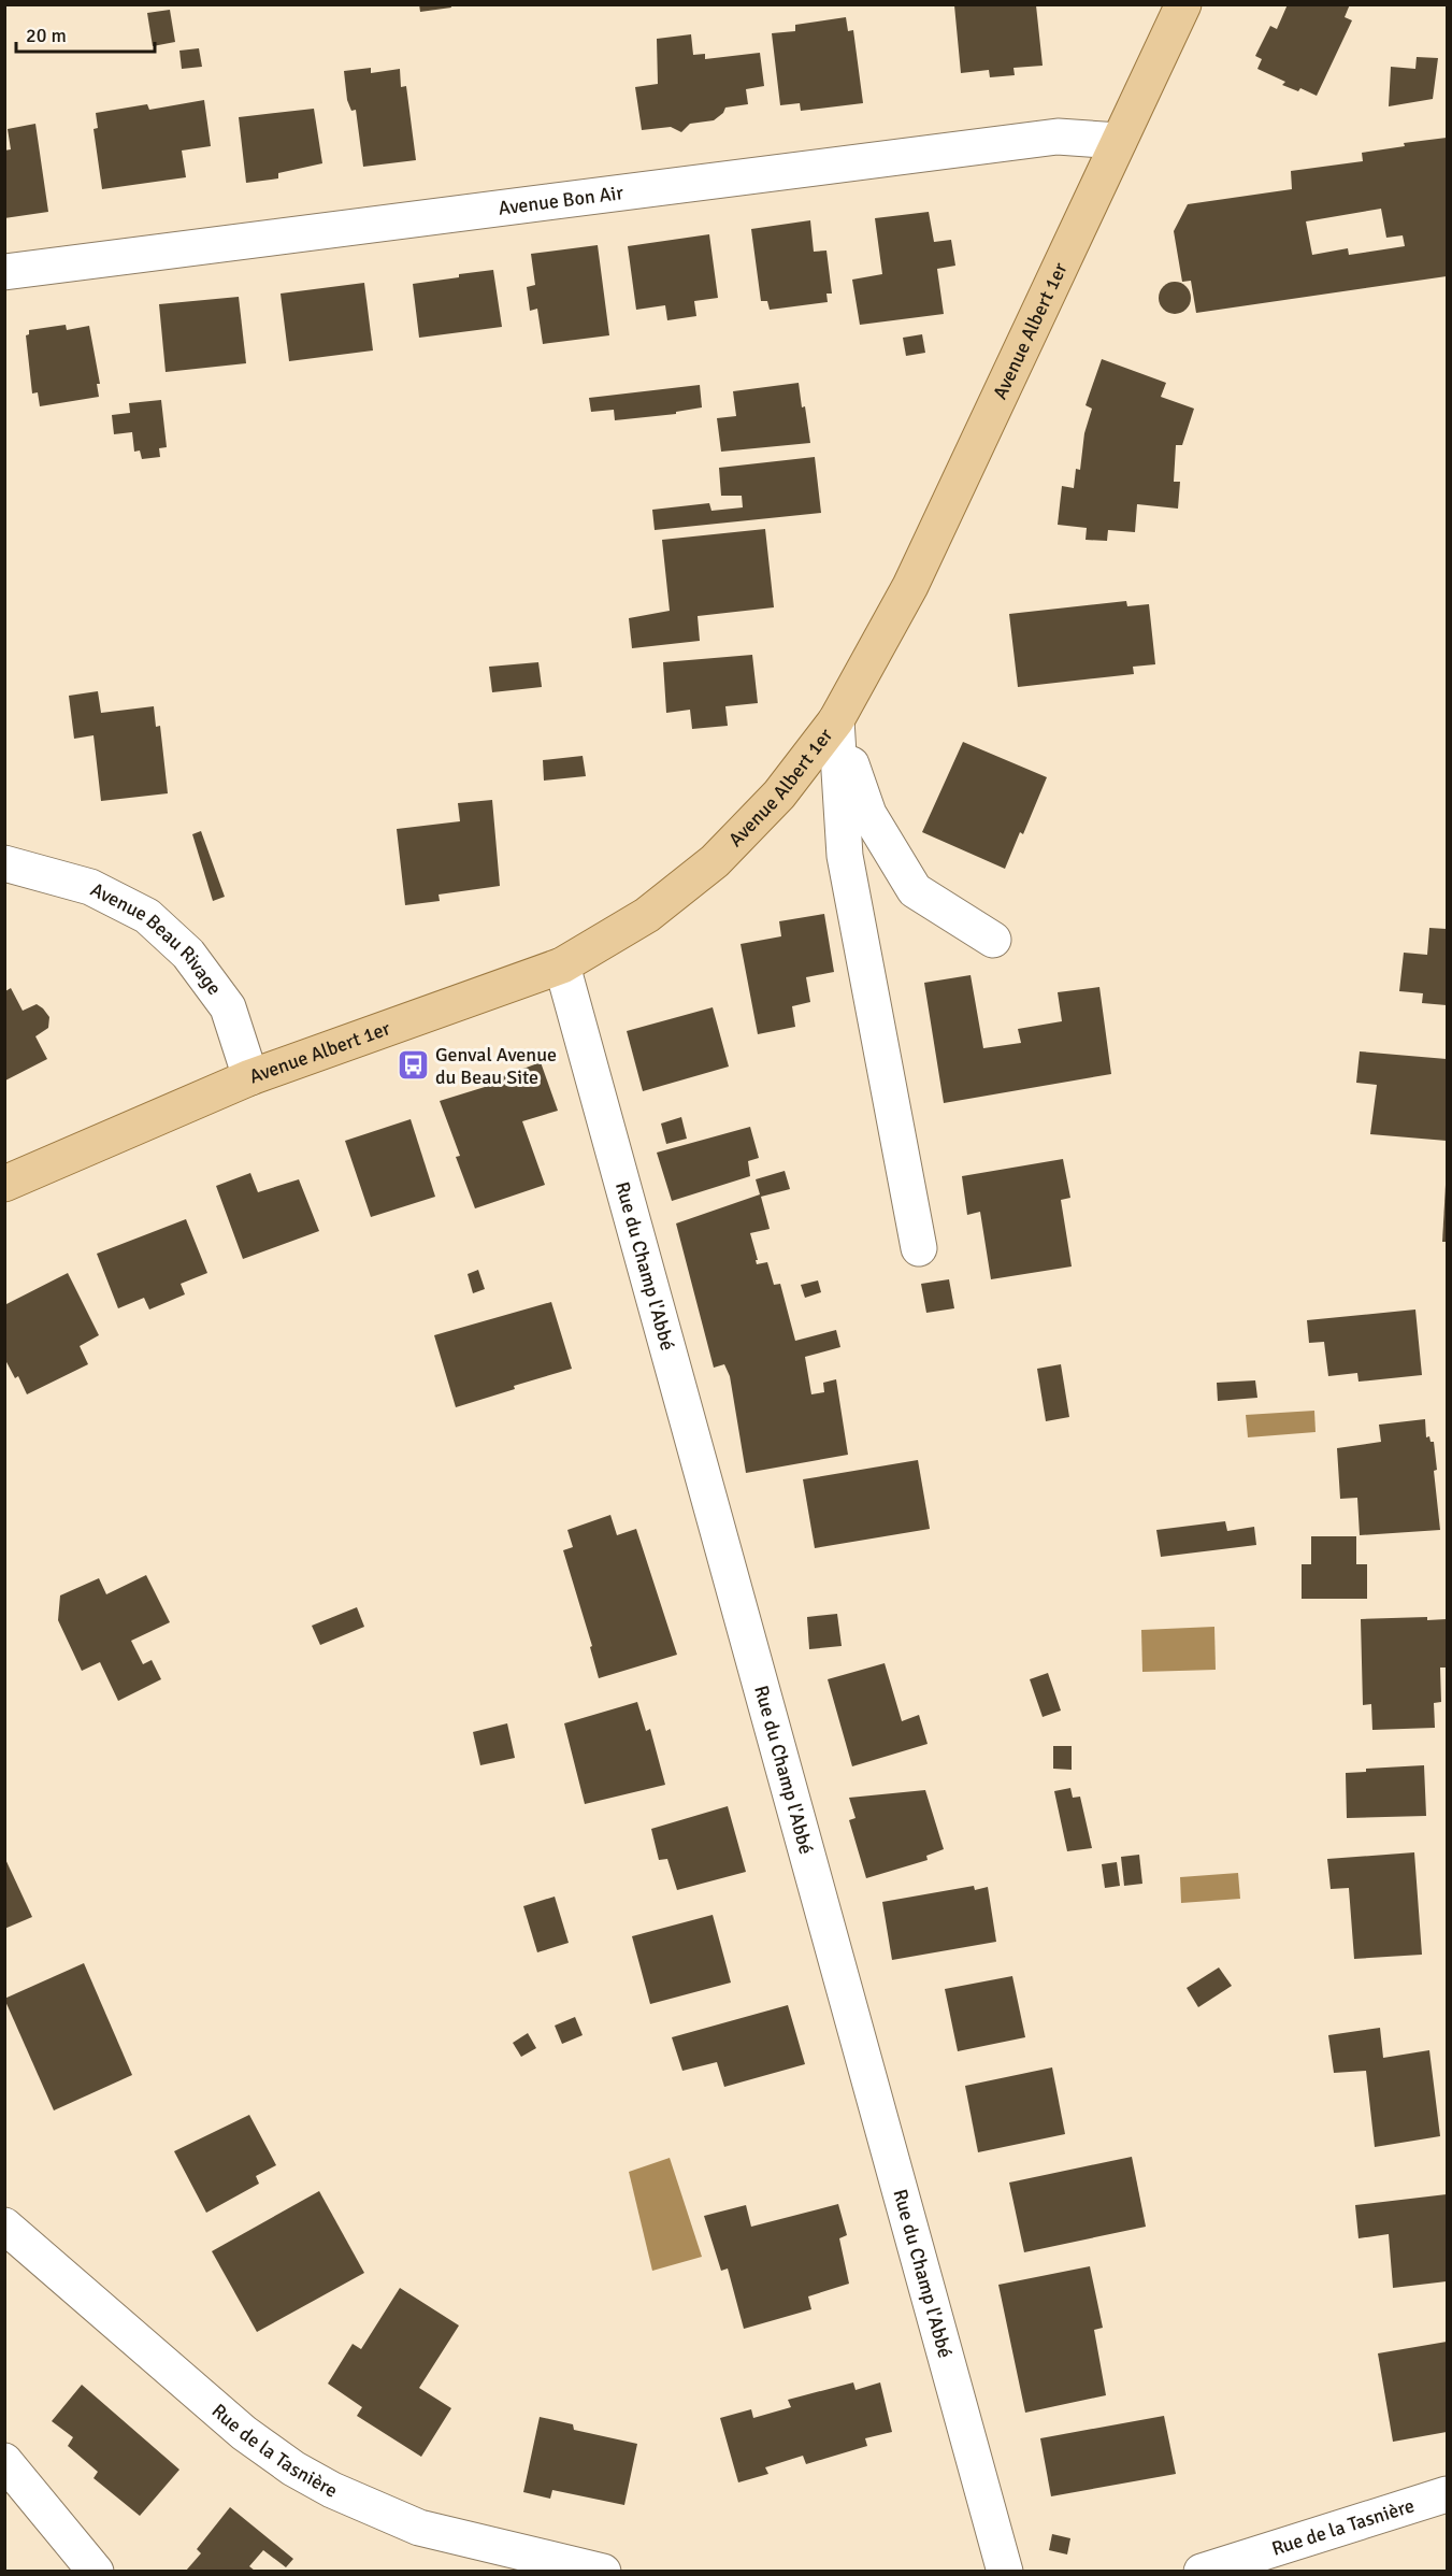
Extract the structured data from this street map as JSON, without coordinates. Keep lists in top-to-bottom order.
{
  "streets": {
    "main road": ["Avenue Albert 1er"],
    "street": [
      "Avenue Bon Air",
      "Avenue Beau Rivage",
      "Rue du Champ l'Abbé",
      "Rue de la Tasnière"
    ]
  },
  "crossings": [
    ["Avenue Bon Air", "Avenue Albert 1er"],
    ["Avenue Albert 1er", "Avenue Beau Rivage"],
    ["Avenue Albert 1er", "Rue du Champ l'Abbé"]
  ],
  "places": {
    "bus stop": ["Genval Avenue du Beau Site"]
  },
  "scale_bar": "20 m"
}
